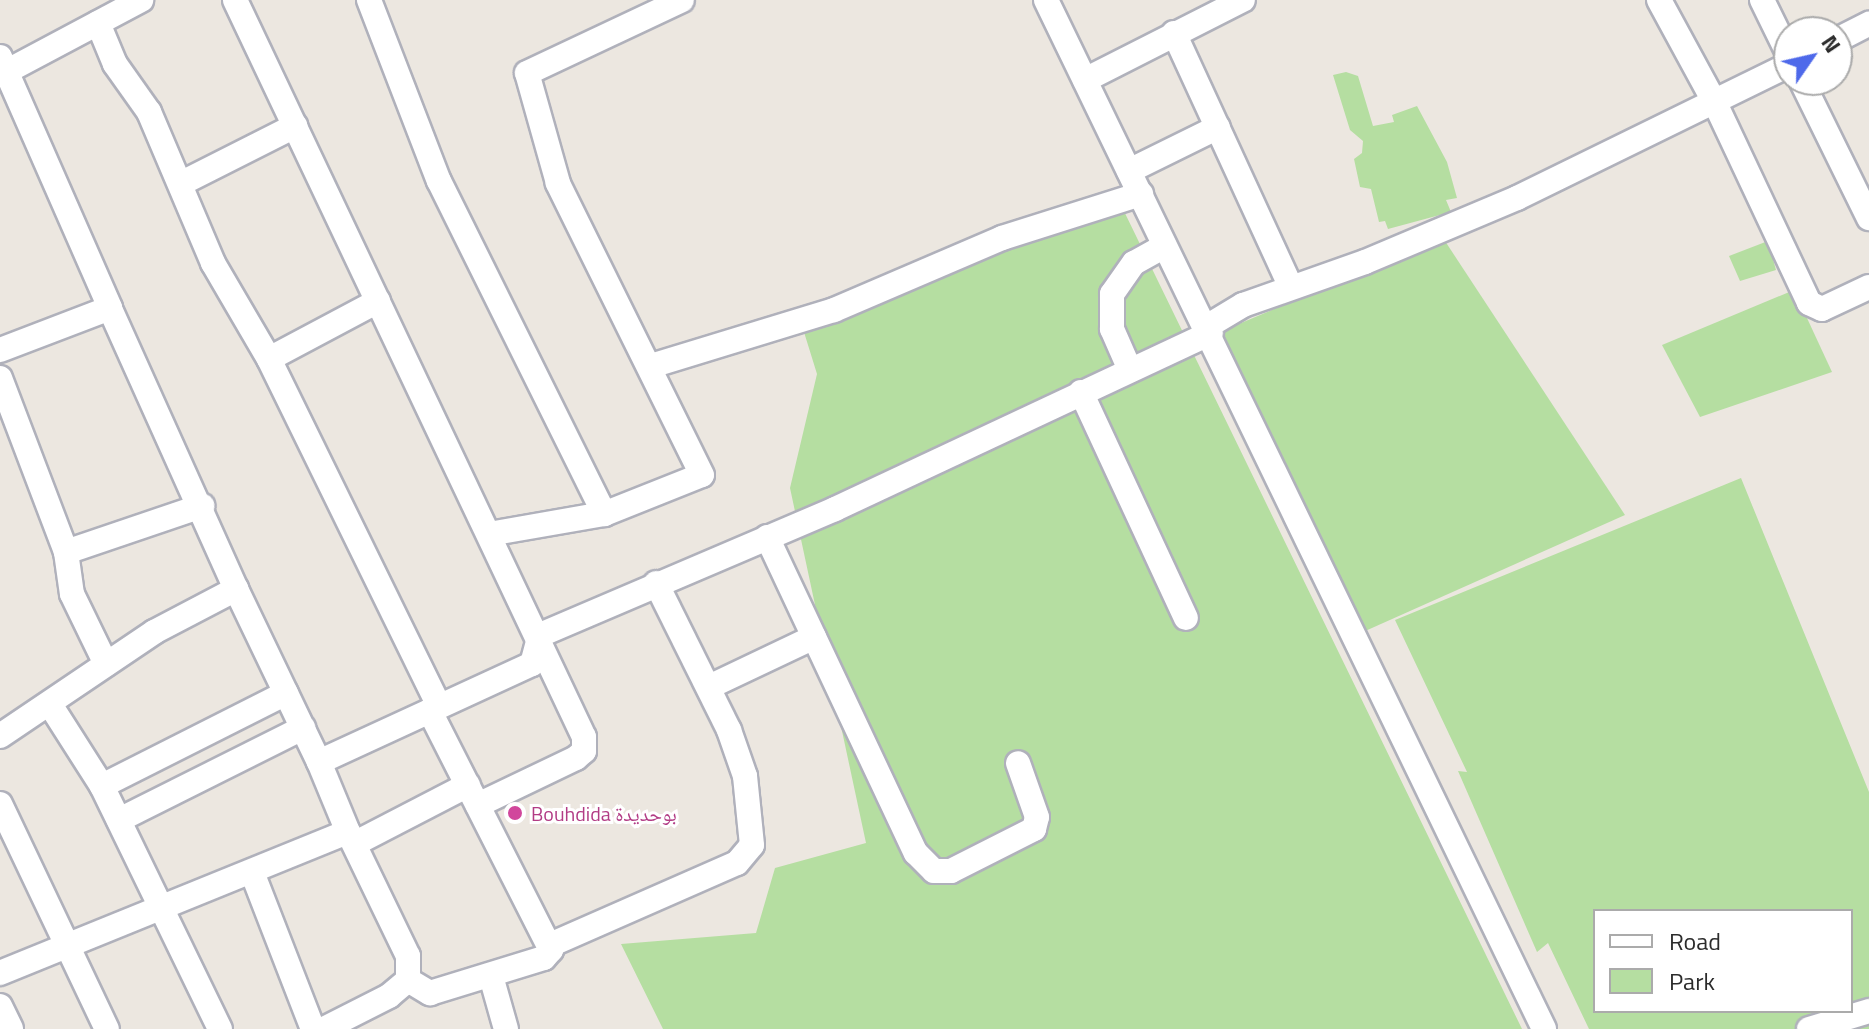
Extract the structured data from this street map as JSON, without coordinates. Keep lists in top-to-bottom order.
{
  "places": ["Bouhdida بوحديدة"],
  "legend": ["Road", "Park"],
  "north": "top right"
}
